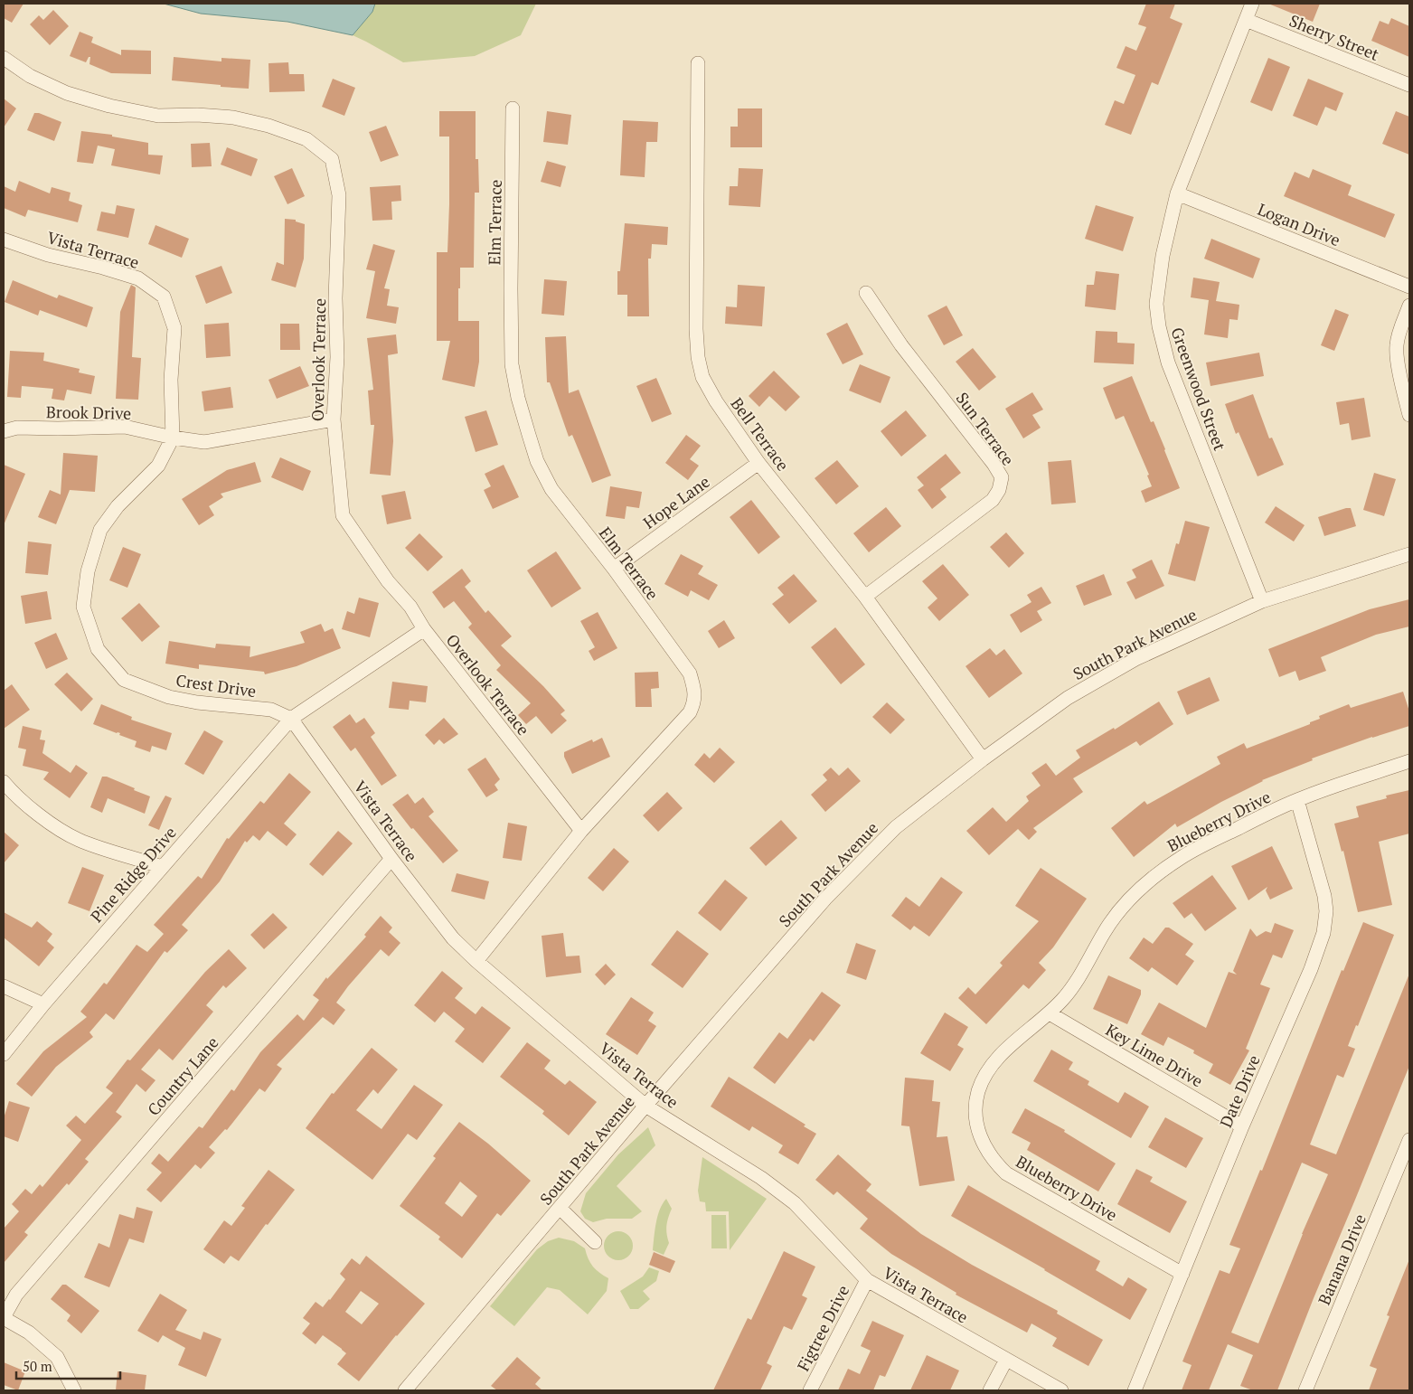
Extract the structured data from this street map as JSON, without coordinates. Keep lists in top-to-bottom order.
{
  "streets": {
    "street": [
      "Sherry Street",
      "Elm Terrace",
      "Logan Drive",
      "Vista Terrace",
      "Overlook Terrace",
      "Greenwood Street",
      "Brook Drive",
      "Sun Terrace",
      "Bell Terrace",
      "Hope Lane",
      "South Park Avenue",
      "Crest Drive",
      "Blueberry Drive",
      "Pine Ridge Drive",
      "Key Lime Drive",
      "Country Lane",
      "Date Drive",
      "Banana Drive",
      "Figtree Drive"
    ]
  },
  "crossings": [
    ["Sherry Street", "Greenwood Street"],
    ["Elm Terrace", "Vista Terrace"],
    ["Elm Terrace", "Overlook Terrace"],
    ["Elm Terrace", "Hope Lane"],
    ["Logan Drive", "Greenwood Street"],
    ["Vista Terrace", "Brook Drive"],
    ["Vista Terrace", "South Park Avenue"],
    ["Vista Terrace", "Crest Drive"],
    ["Vista Terrace", "Pine Ridge Drive"],
    ["Vista Terrace", "Country Lane"],
    ["Vista Terrace", "Figtree Drive"],
    ["Greenwood Street", "South Park Avenue"],
    ["Brook Drive", "Crest Drive"],
    ["Sun Terrace", "Bell Terrace"],
    ["Bell Terrace", "Hope Lane"],
    ["Bell Terrace", "South Park Avenue"],
    ["Crest Drive", "Pine Ridge Drive"],
    ["Blueberry Drive", "Key Lime Drive"],
    ["Blueberry Drive", "Date Drive"],
    ["Key Lime Drive", "Date Drive"]
  ],
  "scale_bar": "50 m"
}
